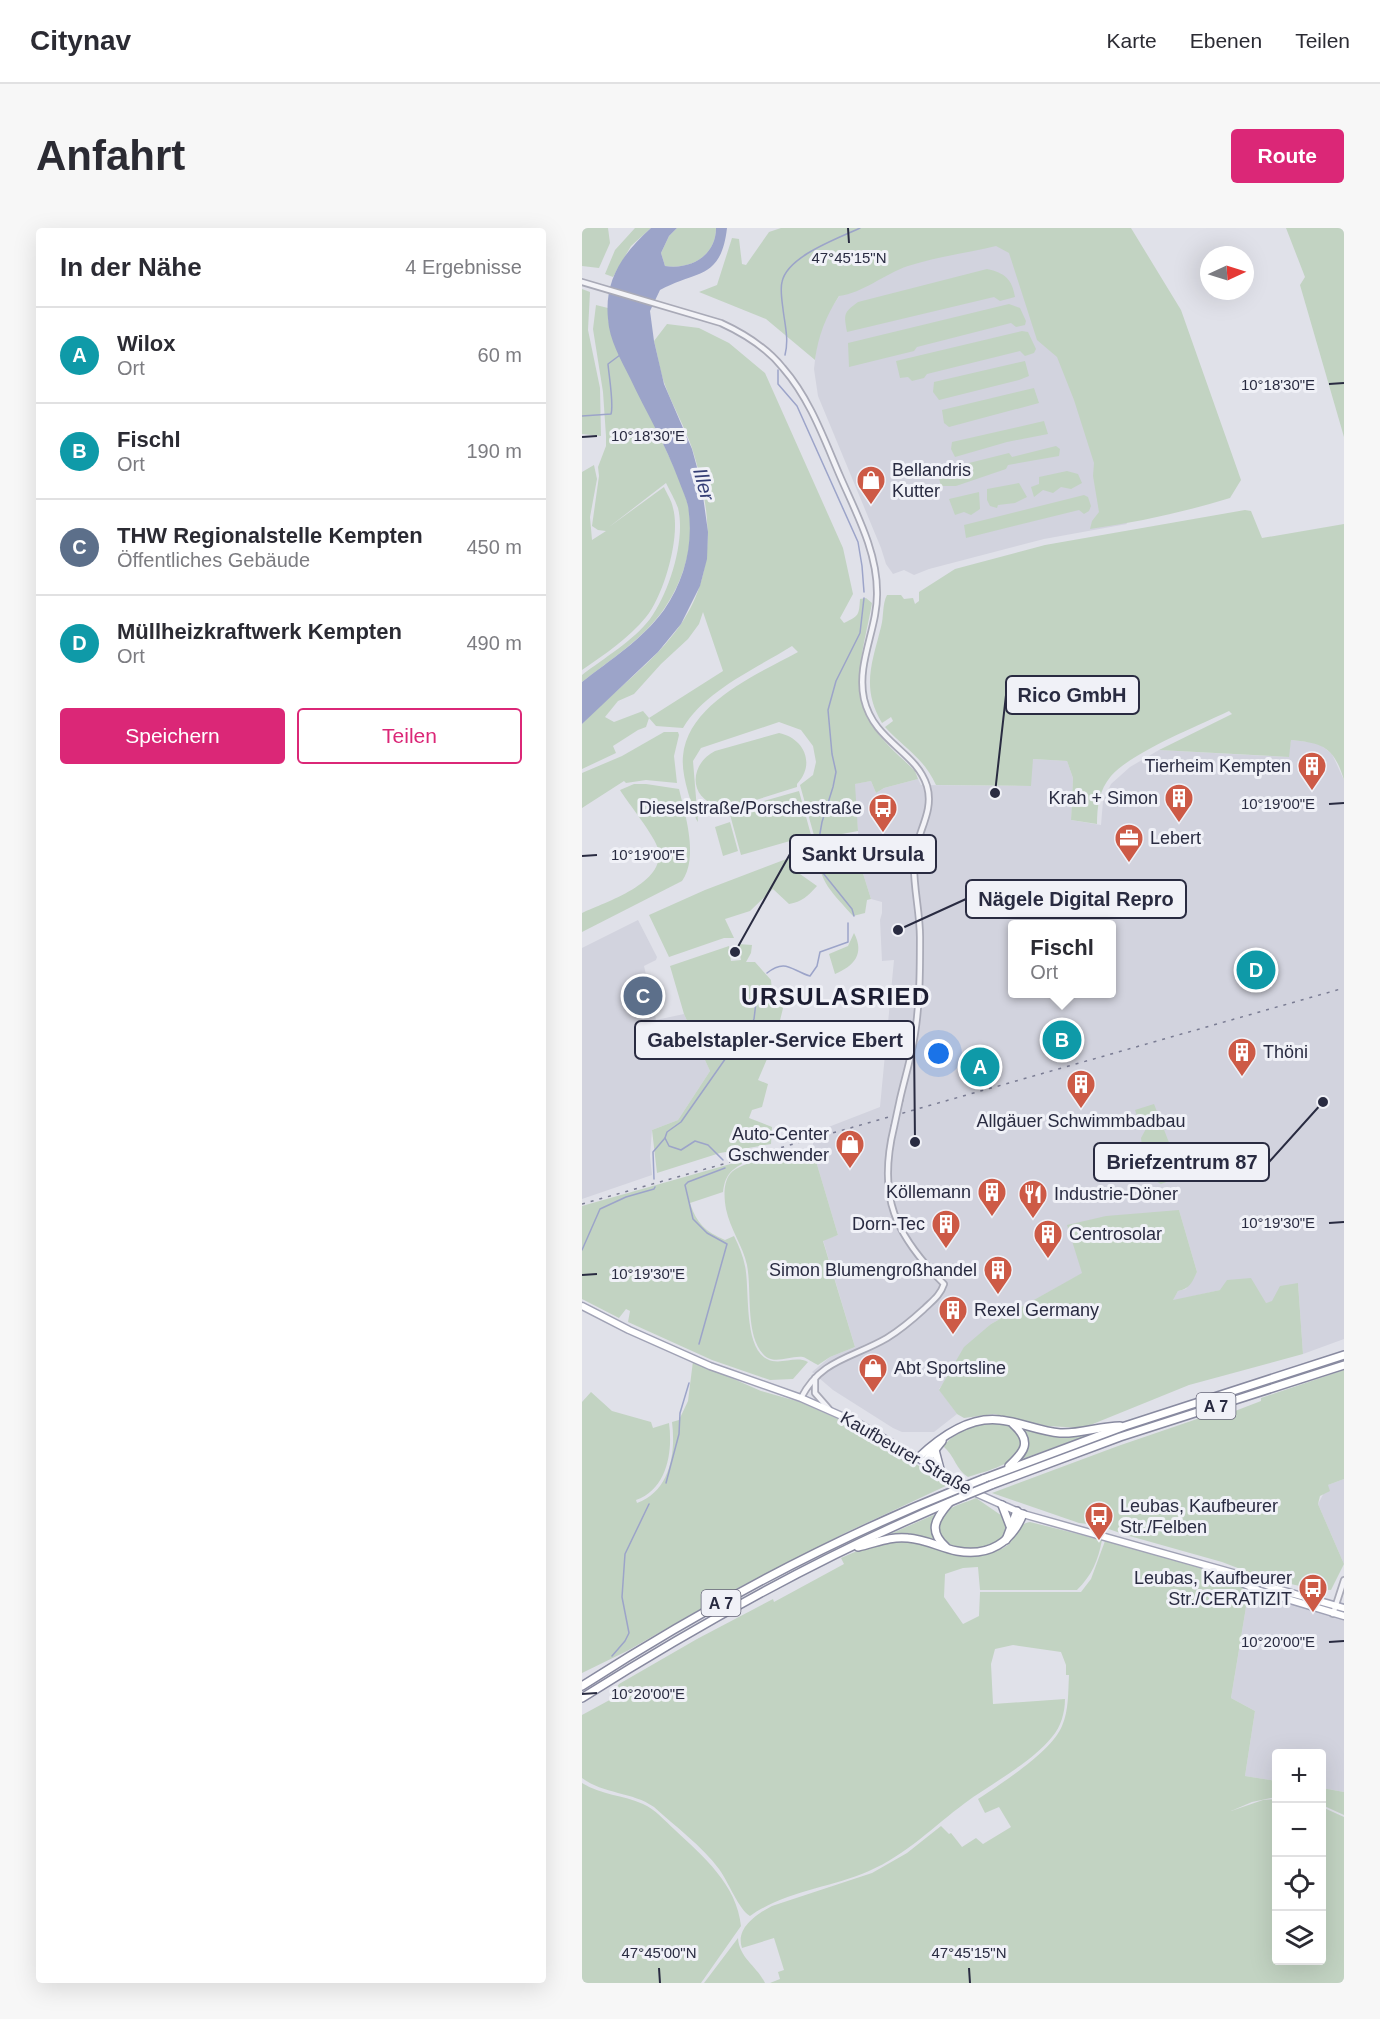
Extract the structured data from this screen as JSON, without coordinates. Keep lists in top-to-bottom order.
{
  "streets": {
    "highway": ["A 7"],
    "main road": ["Kaufbeurer Straße"]
  },
  "districts": ["URSULASRIED"],
  "water": ["Iller"],
  "places": {
    "shop": ["Bellandris Kutter", "Auto-Center Gschwender", "Abt Sportsline"],
    "building": [
      "Tierheim Kempten",
      "Krah + Simon",
      "Thöni",
      "Allgäuer Schwimmbadbau",
      "Köllemann",
      "Dorn-Tec",
      "Centrosolar",
      "Simon Blumengroßhandel",
      "Rexel Germany"
    ],
    "other": [
      "Rico GmbH",
      "Nägele Digital Repro",
      "Sankt Ursula",
      "Briefzentrum 87",
      "Gabelstapler-Service Ebert"
    ],
    "bus stop": ["Dieselstraße/Porschestraße", "Leubas, Kaufbeurer Str./Felben", "Leubas, Kaufbeurer Str./CERATIZIT"],
    "office": ["Lebert"],
    "restaurant": ["Industrie-Döner"]
  },
  "north": "right",
  "page": {
    "header": "Citynav",
    "nav": ["Karte", "Ebenen", "Teilen"],
    "buttons": [
      "Route",
      ["Speichern", "Teilen"]
    ],
    "title": "Anfahrt",
    "heading": ["In der Nähe", "4 Ergebnisse"],
    "list": [
      {
        "mark": "A",
        "name": "Wilox",
        "note": "Ort",
        "value": "60 m"
      },
      {
        "mark": "B",
        "name": "Fischl",
        "note": "Ort",
        "value": "190 m"
      },
      {
        "mark": "C",
        "name": "THW Regionalstelle Kempten",
        "note": "Öffentliches Gebäude",
        "value": "450 m"
      },
      {
        "mark": "D",
        "name": "Müllheizkraftwerk Kempten",
        "note": "Ort",
        "value": "490 m"
      }
    ],
    "popup": ["Fischl", "Ort"],
    "pins": [
      "D",
      "C",
      "B",
      "A"
    ],
    "map_buttons": ["+", "−"]
  },
  "coordinates": [
    "47°45'15\"N",
    "10°18'30\"E",
    "10°19'00\"E",
    "10°19'30\"E",
    "10°20'00\"E",
    "47°45'00\"N"
  ]
}
